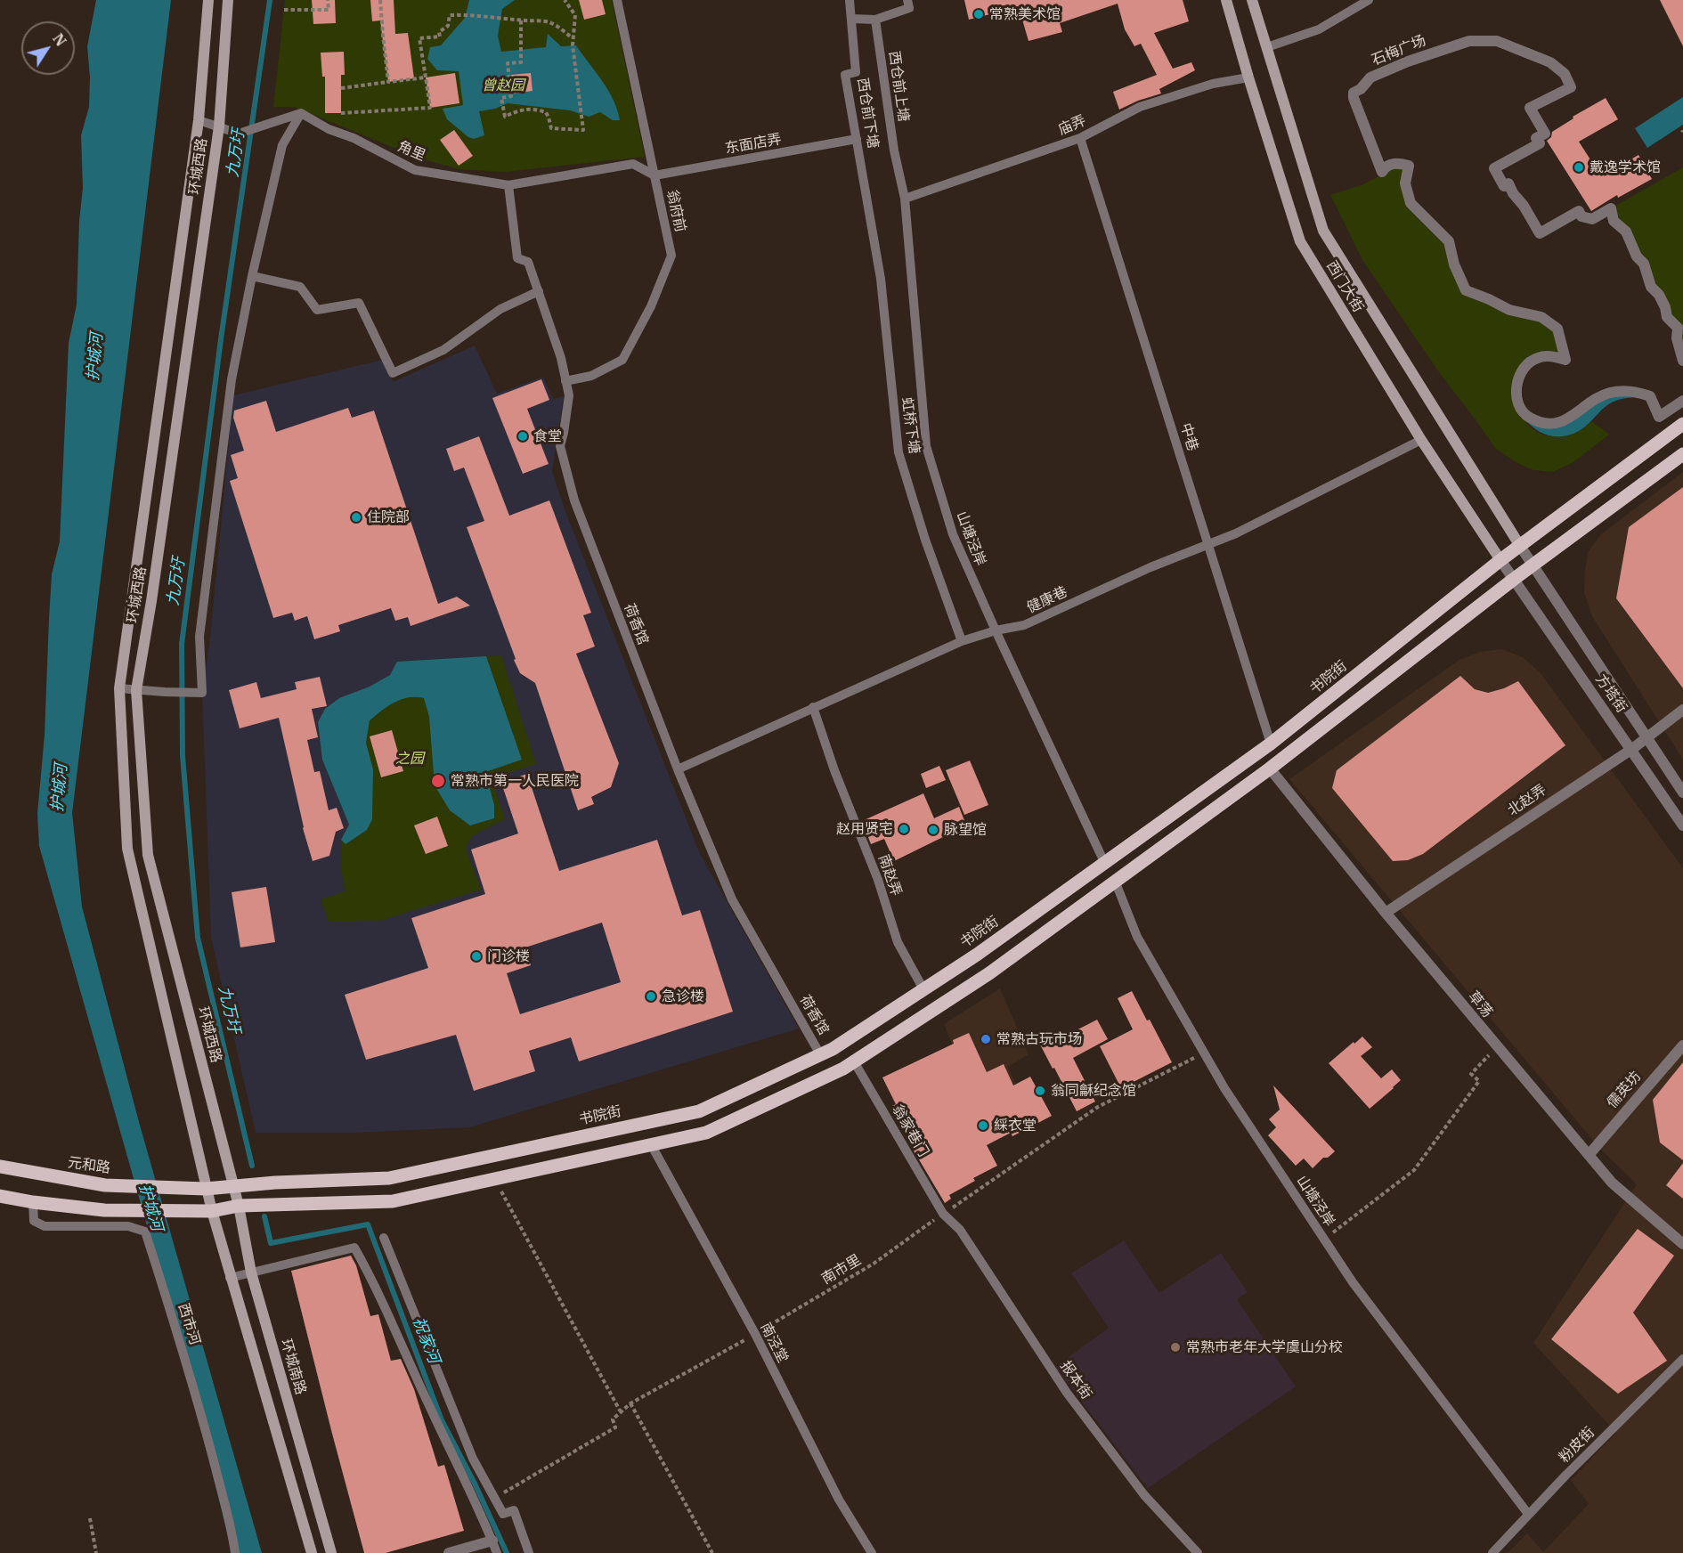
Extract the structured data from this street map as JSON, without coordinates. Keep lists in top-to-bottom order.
{
  "streets": {
    "main road": [
      "环城西路",
      "西门大街",
      "书院街",
      "元和路",
      "环城南路"
    ],
    "street": [
      "石梅广场",
      "方塔街",
      "北赵弄",
      "草荡",
      "儒英坊"
    ],
    "lane": [
      "西仓前上塘",
      "西仓前下塘",
      "庙弄",
      "东面店弄",
      "角里",
      "翁府前",
      "虹桥下塘",
      "中巷",
      "山塘泾岸",
      "健康巷",
      "荷香馆",
      "南赵弄",
      "翁家巷门",
      "西市河",
      "南泾堂",
      "报本街",
      "粉皮街"
    ],
    "path": ["南市里"]
  },
  "crossings": [
    ["西仓前上塘", "庙弄"],
    ["西仓前上塘", "山塘泾岸"],
    ["西仓前下塘", "东面店弄"],
    ["西仓前下塘", "虹桥下塘"],
    ["庙弄", "西门大街"],
    ["庙弄", "中巷"],
    ["庙弄", "山塘泾岸"],
    ["东面店弄", "角里"],
    ["东面店弄", "翁府前"],
    ["角里", "翁府前"],
    ["角里", "荷香馆"],
    ["环城西路", "书院街"],
    ["环城西路", "环城南路"],
    ["翁府前", "荷香馆"],
    ["西门大街", "健康巷"],
    ["西门大街", "书院街"],
    ["西门大街", "方塔街"],
    ["虹桥下塘", "健康巷"],
    ["中巷", "健康巷"],
    ["中巷", "书院街"],
    ["山塘泾岸", "健康巷"],
    ["山塘泾岸", "书院街"],
    ["山塘泾岸", "南市里"],
    ["山塘泾岸", "粉皮街"],
    ["健康巷", "荷香馆"],
    ["健康巷", "南赵弄"],
    ["荷香馆", "书院街"],
    ["书院街", "方塔街"],
    ["书院街", "南赵弄"],
    ["书院街", "元和路"],
    ["书院街", "环城南路"],
    ["方塔街", "北赵弄"],
    ["北赵弄", "草荡"],
    ["草荡", "儒英坊"],
    ["翁家巷门", "南市里"],
    ["翁家巷门", "报本街"],
    ["南市里", "南泾堂"],
    ["南市里", "报本街"]
  ],
  "water": ["九万圩", "护城河", "祝家河"],
  "parks": ["曾赵园", "之园"],
  "places": [
    "常熟美术馆",
    "戴逸学术馆",
    "食堂",
    "住院部",
    "常熟市第一人民医院",
    "赵用贤宅",
    "脉望馆",
    "门诊楼",
    "急诊楼",
    "常熟古玩市场",
    "翁同龢纪念馆",
    "綵衣堂",
    "常熟市老年大学虞山分校"
  ],
  "north": "top right"
}
